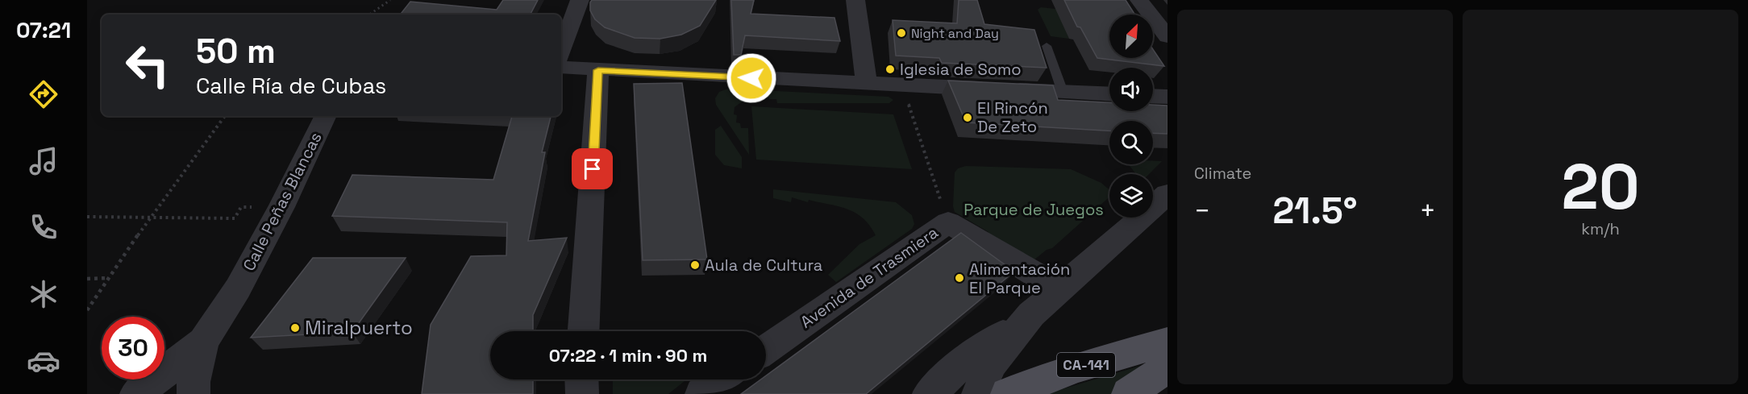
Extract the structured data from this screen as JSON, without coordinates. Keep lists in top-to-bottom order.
{
  "streets": {
    "main road": ["CA-141"],
    "street": ["Calle Peñas Blancas", "Avenida de Trasmiera"]
  },
  "parks": ["Parque de Juegos"],
  "places": [
    "Night and Day",
    "Iglesia de Somo",
    "El Rincón De Zeto",
    "Aula de Cultura",
    "Alimentación El Parque",
    "Miralpuerto"
  ],
  "north": "top right",
  "page": {
    "tabs": "07:21",
    "tile": [
      "Climate",
      ["20", "km/h"]
    ],
    "turn": ["50 m", "Calle Ría de Cubas"],
    "heat": ["−", "21.5°", "+"],
    "limit": "30",
    "trip": "07:22 · 1 min · 90 m"
  }
}
